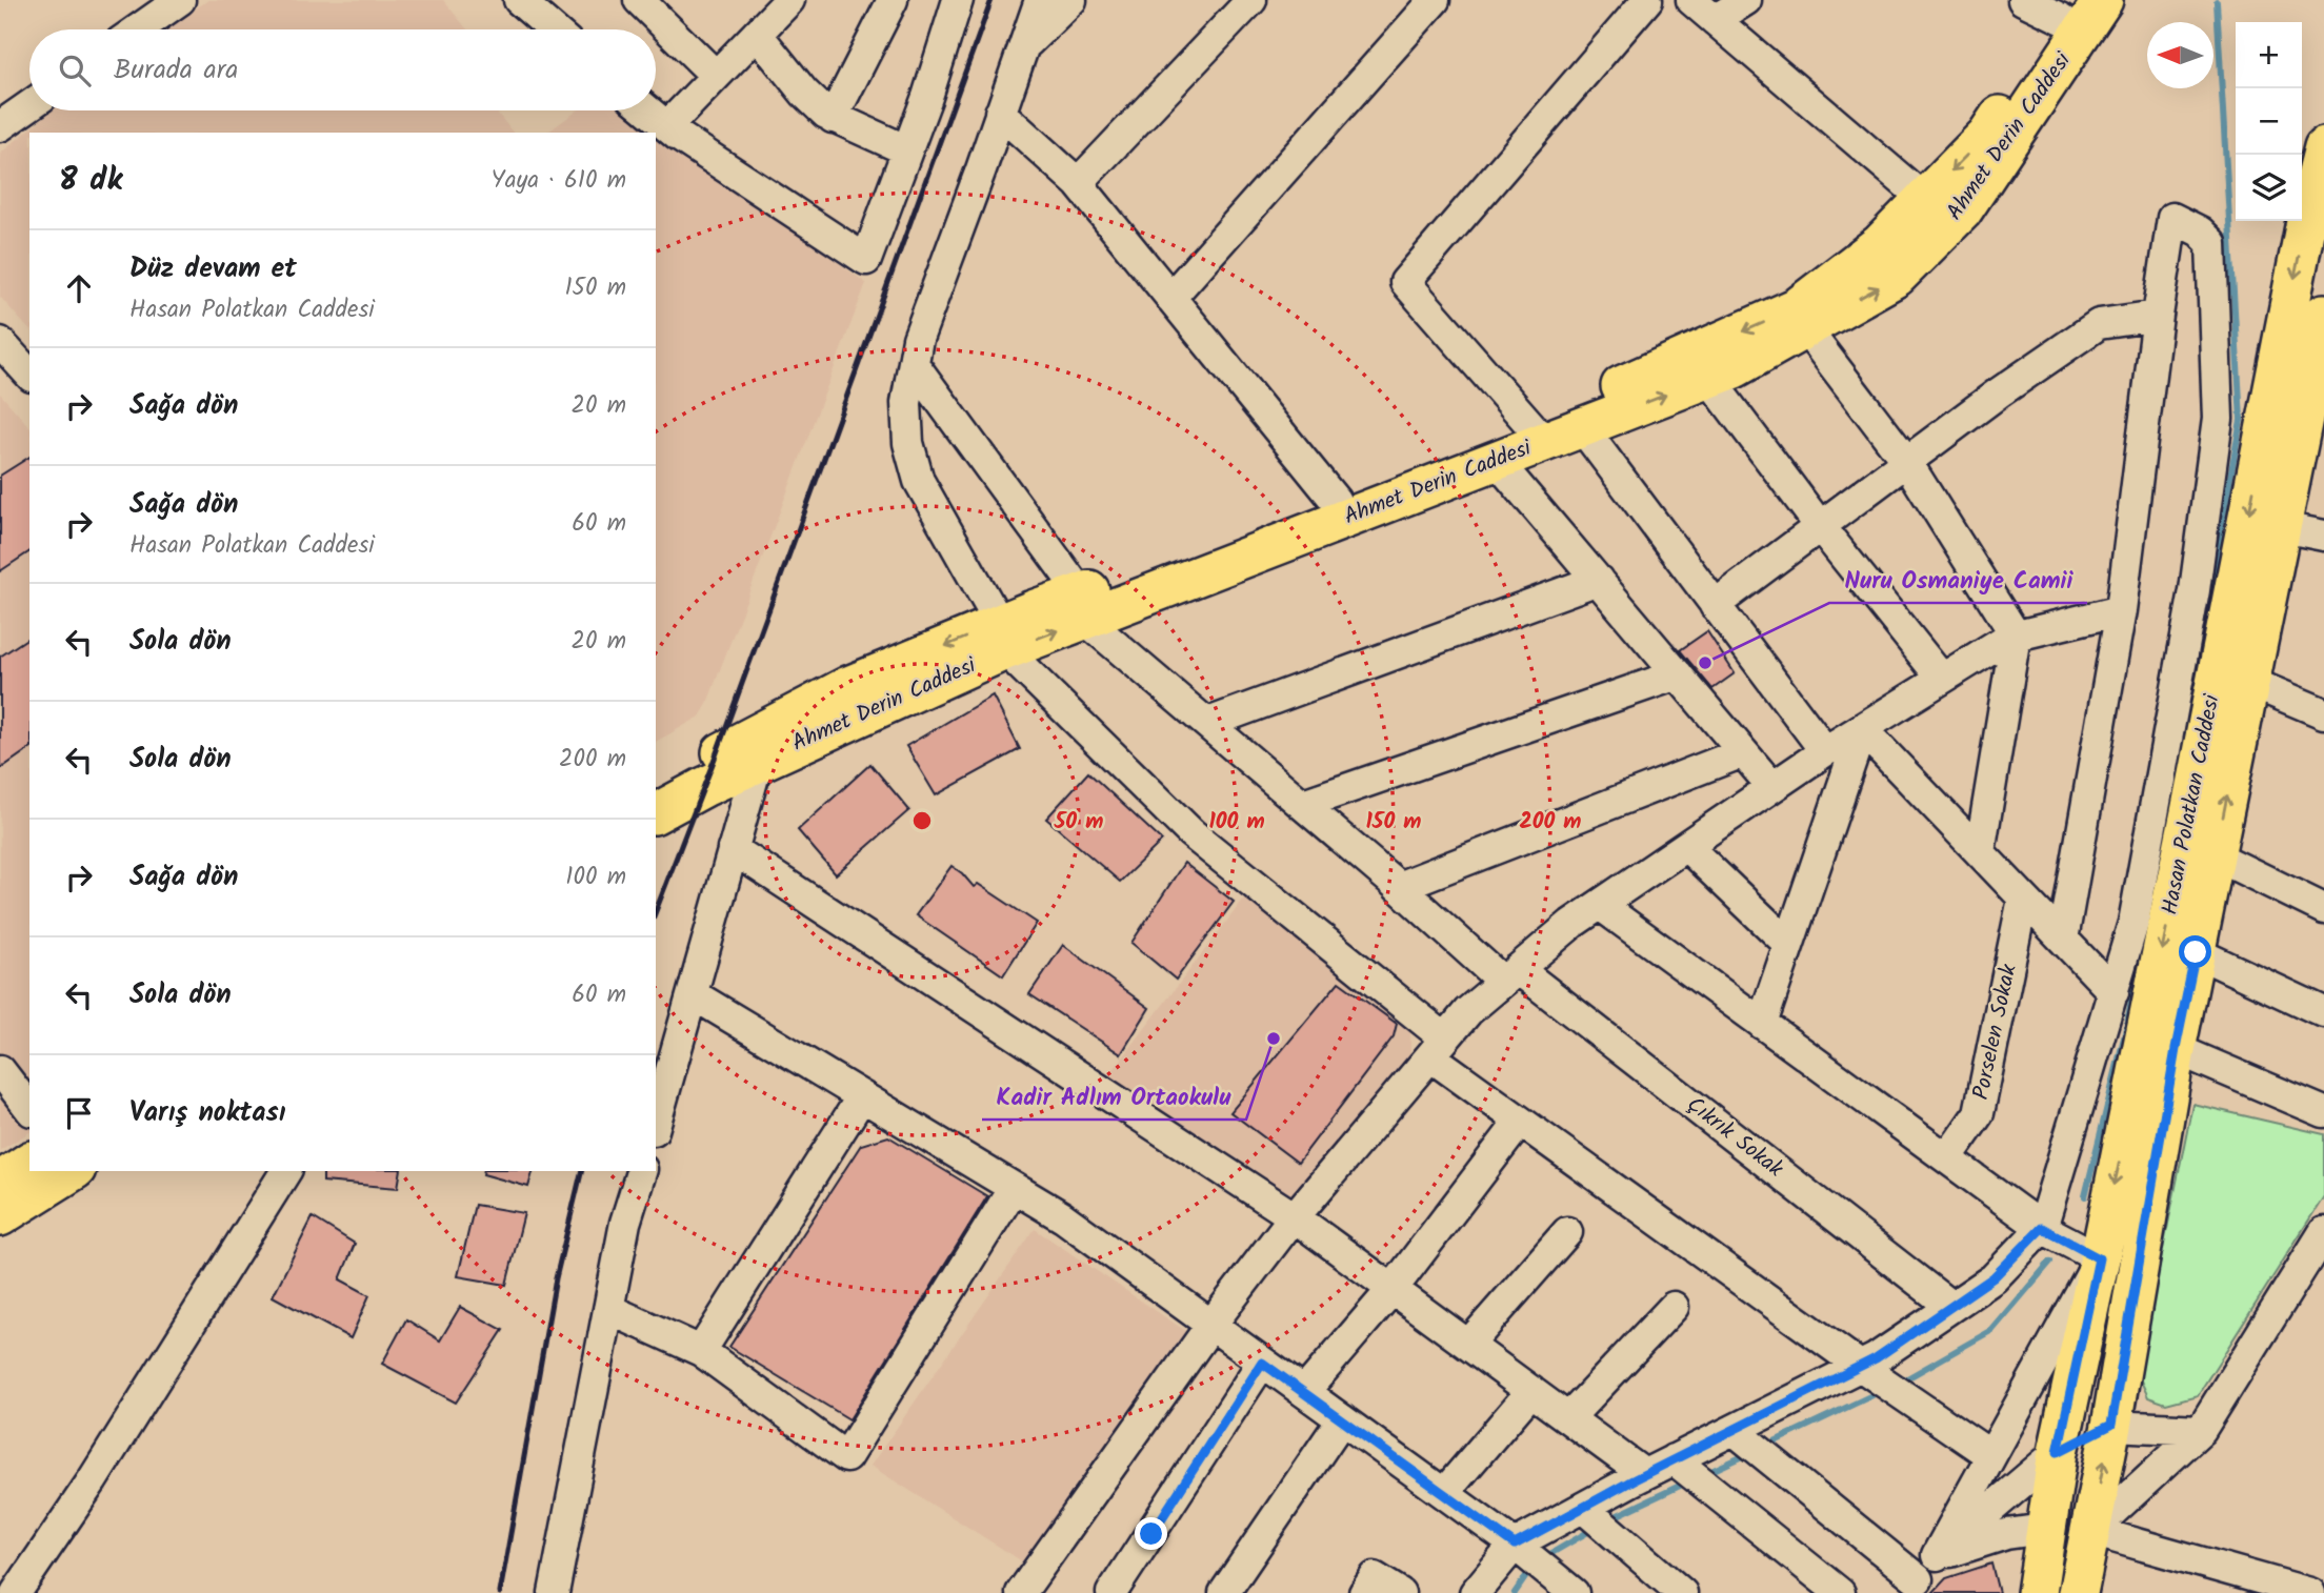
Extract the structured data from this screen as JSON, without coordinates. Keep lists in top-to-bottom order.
{
  "streets": {
    "main road": ["Ahmet Derin Caddesi", "Hasan Polatkan Caddesi"],
    "street": ["Porselen Sokak", "Çıkrık Sokak"]
  },
  "crossings": [
    ["Ahmet Derin Caddesi", "Çıkrık Sokak"]
  ],
  "places": ["Nuru Osmaniye Camii", "Kadir Adlım Ortaokulu"],
  "north": "left",
  "page": {
    "map_buttons": ["+", "−"],
    "search": "Burada ara",
    "heading": ["8 dk", "Yaya · 610 m"],
    "list": [
      ["Düz devam et", "Hasan Polatkan Caddesi", "150 m"],
      ["Sağa dön", "20 m"],
      ["Sağa dön", "Hasan Polatkan Caddesi", "60 m"],
      ["Sola dön", "20 m"],
      ["Sola dön", "200 m"],
      ["Sağa dön", "100 m"],
      ["Sola dön", "60 m"],
      "Varış noktası"
    ]
  },
  "rings": [
    "50 m",
    "100 m",
    "150 m",
    "200 m"
  ]
}
